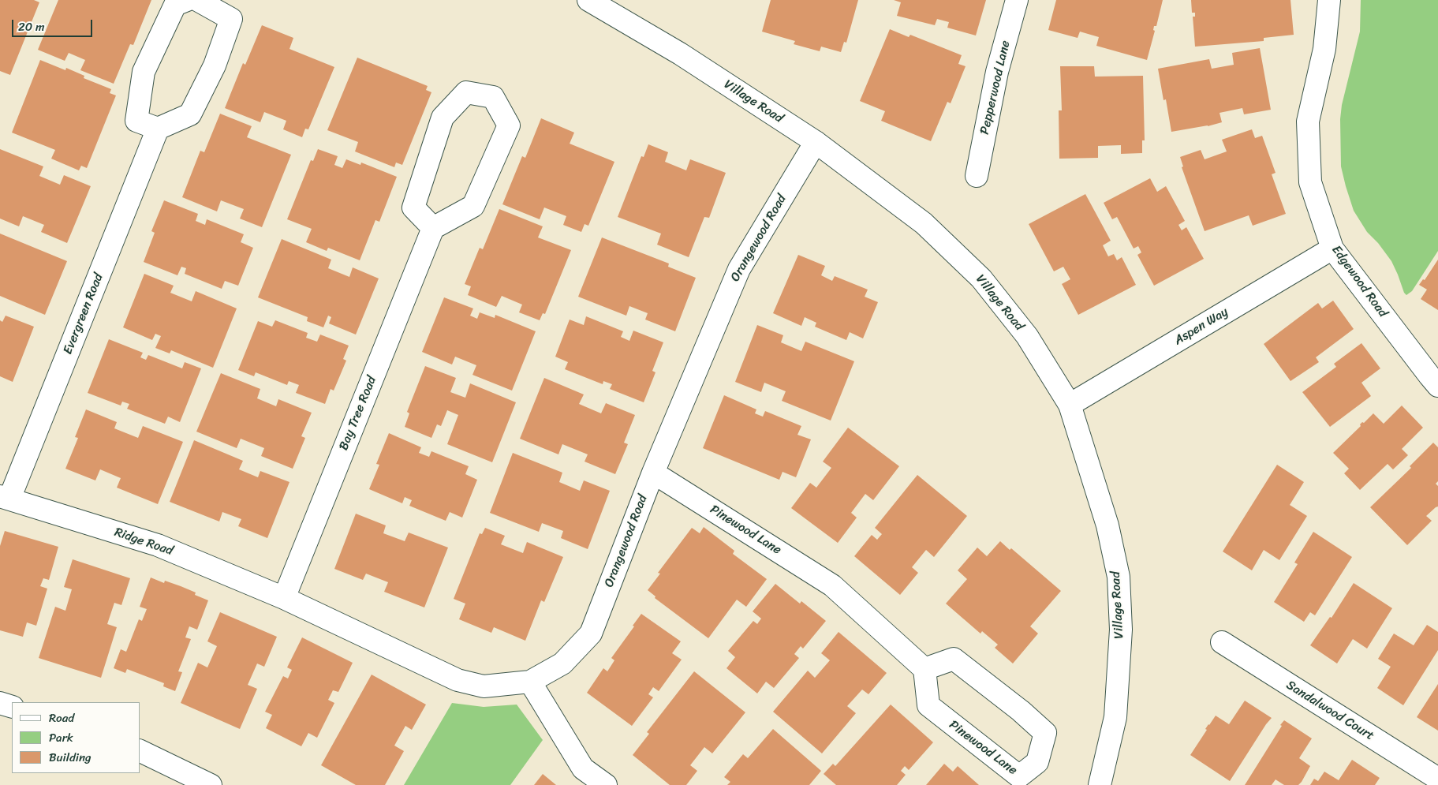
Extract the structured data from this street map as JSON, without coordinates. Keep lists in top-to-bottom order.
{
  "streets": {
    "street": [
      "Pepperwood Lane",
      "Village Road",
      "Orangewood Road",
      "Edgewood Road",
      "Evergreen Road",
      "Aspen Way",
      "Bay Tree Road",
      "Pinewood Lane",
      "Ridge Road",
      "Sandalwood Court"
    ]
  },
  "crossings": [
    ["Village Road", "Orangewood Road"],
    ["Village Road", "Aspen Way"],
    ["Orangewood Road", "Bay Tree Road"],
    ["Orangewood Road", "Pinewood Lane"],
    ["Orangewood Road", "Ridge Road"],
    ["Edgewood Road", "Aspen Way"],
    ["Evergreen Road", "Ridge Road"],
    ["Bay Tree Road", "Ridge Road"]
  ],
  "legend": ["Road", "Park", "Building"],
  "scale_bar": "20 m"
}
